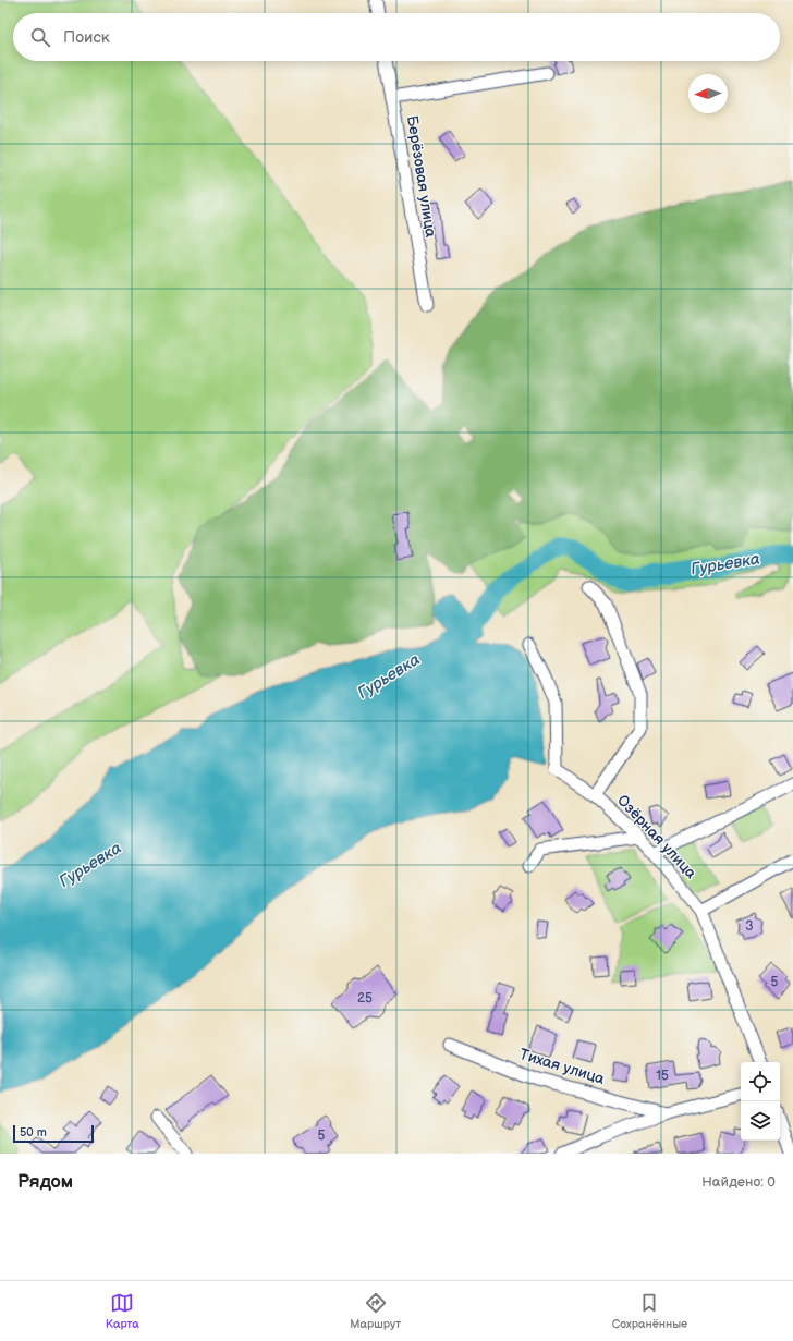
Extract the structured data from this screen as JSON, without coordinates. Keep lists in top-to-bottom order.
{
  "streets": {
    "street": ["Берёзовая улица", "Озёрная улица", "Тихая улица"]
  },
  "water": ["Гурьевка"],
  "house_numbers": [
    "3",
    "5",
    "25",
    "15",
    "5"
  ],
  "scale_bar": "50 m",
  "north": "left",
  "page": {
    "search": "Поиск",
    "scale": "50 m",
    "heading": ["Рядом", "Найдено: 0"],
    "nav": ["Карта", "Маршрут", "Сохранённые"]
  }
}
